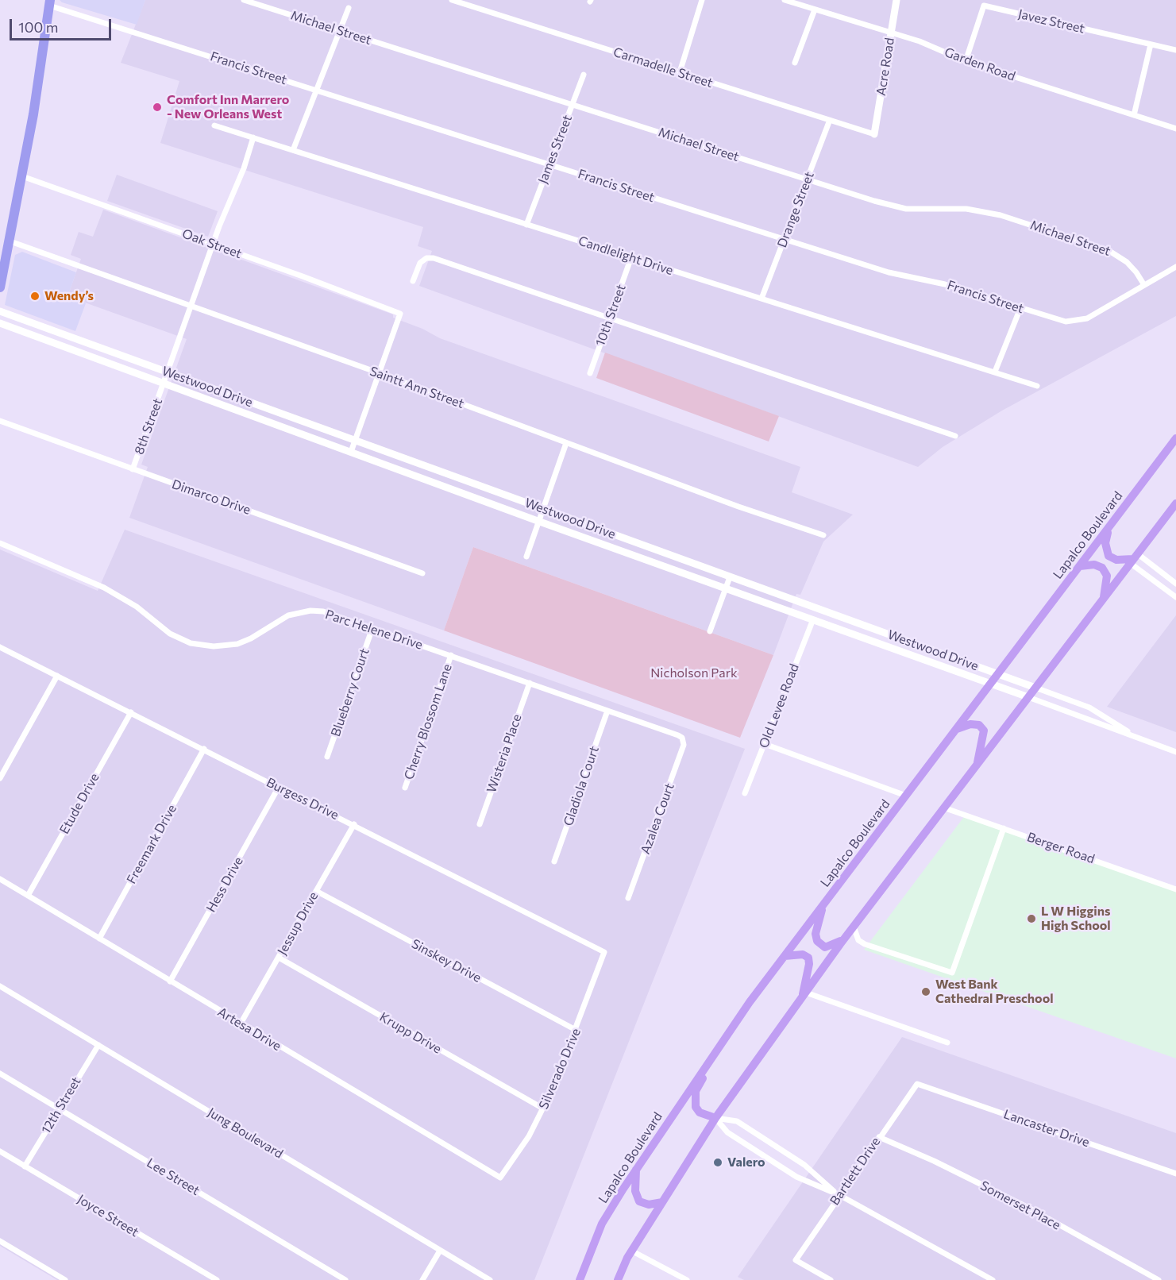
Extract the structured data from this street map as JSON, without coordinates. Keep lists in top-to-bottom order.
{
  "streets": {
    "main road": ["Lapalco Boulevard"],
    "street": [
      "Javez Street",
      "Michael Street",
      "Garden Road",
      "Acre Road",
      "Carmadelle Street",
      "Francis Street",
      "James Street",
      "Drange Street",
      "Oak Street",
      "Candlelight Drive",
      "10th Street",
      "Westwood Drive",
      "Saintt Ann Street",
      "8th Street",
      "Dimarco Drive",
      "Parc Helene Drive",
      "Blueberry Court",
      "Old Levee Road",
      "Cherry Blossom Lane",
      "Wisteria Place",
      "Gladiola Court",
      "Burgess Drive",
      "Etude Drive",
      "Azalea Court",
      "Freemark Drive",
      "Berger Road",
      "Hess Drive",
      "Jessup Drive",
      "Sinskey Drive",
      "Artesa Drive",
      "Krupp Drive",
      "Silverado Drive",
      "12th Street",
      "Lancaster Drive",
      "Jung Boulevard",
      "Bartlett Drive",
      "Lee Street",
      "Somerset Place",
      "Joyce Street"
    ]
  },
  "crossings": [
    ["Javez Street", "Garden Road"],
    ["Michael Street", "Francis Street"],
    ["Michael Street", "James Street"],
    ["Michael Street", "Drange Street"],
    ["Garden Road", "Acre Road"],
    ["Acre Road", "Carmadelle Street"],
    ["Carmadelle Street", "Drange Street"],
    ["Francis Street", "James Street"],
    ["Francis Street", "Drange Street"],
    ["James Street", "Candlelight Drive"],
    ["Drange Street", "Candlelight Drive"],
    ["Oak Street", "Saintt Ann Street"],
    ["Oak Street", "8th Street"],
    ["Candlelight Drive", "10th Street"],
    ["Candlelight Drive", "8th Street"],
    ["Westwood Drive", "8th Street"],
    ["Westwood Drive", "Lapalco Boulevard"],
    ["Westwood Drive", "Old Levee Road"],
    ["Saintt Ann Street", "8th Street"],
    ["8th Street", "Dimarco Drive"],
    ["Parc Helene Drive", "Blueberry Court"],
    ["Parc Helene Drive", "Cherry Blossom Lane"],
    ["Parc Helene Drive", "Wisteria Place"],
    ["Parc Helene Drive", "Gladiola Court"],
    ["Parc Helene Drive", "Azalea Court"],
    ["Burgess Drive", "Etude Drive"],
    ["Burgess Drive", "Freemark Drive"],
    ["Burgess Drive", "Hess Drive"],
    ["Burgess Drive", "Jessup Drive"],
    ["Burgess Drive", "Silverado Drive"],
    ["Etude Drive", "Artesa Drive"],
    ["Freemark Drive", "Artesa Drive"],
    ["Hess Drive", "Artesa Drive"],
    ["Jessup Drive", "Sinskey Drive"],
    ["Jessup Drive", "Artesa Drive"],
    ["Jessup Drive", "Krupp Drive"],
    ["Sinskey Drive", "Silverado Drive"],
    ["Artesa Drive", "Silverado Drive"],
    ["Krupp Drive", "Silverado Drive"],
    ["12th Street", "Jung Boulevard"],
    ["12th Street", "Lee Street"],
    ["12th Street", "Joyce Street"],
    ["Lancaster Drive", "Bartlett Drive"],
    ["Bartlett Drive", "Somerset Place"]
  ],
  "parks": ["Nicholson Park"],
  "places": [
    "Comfort Inn Marrero - New Orleans West",
    "Wendy’s",
    "L W Higgins High School",
    "West Bank Cathedral Preschool",
    "Valero"
  ],
  "scale_bar": "100 m"
}
